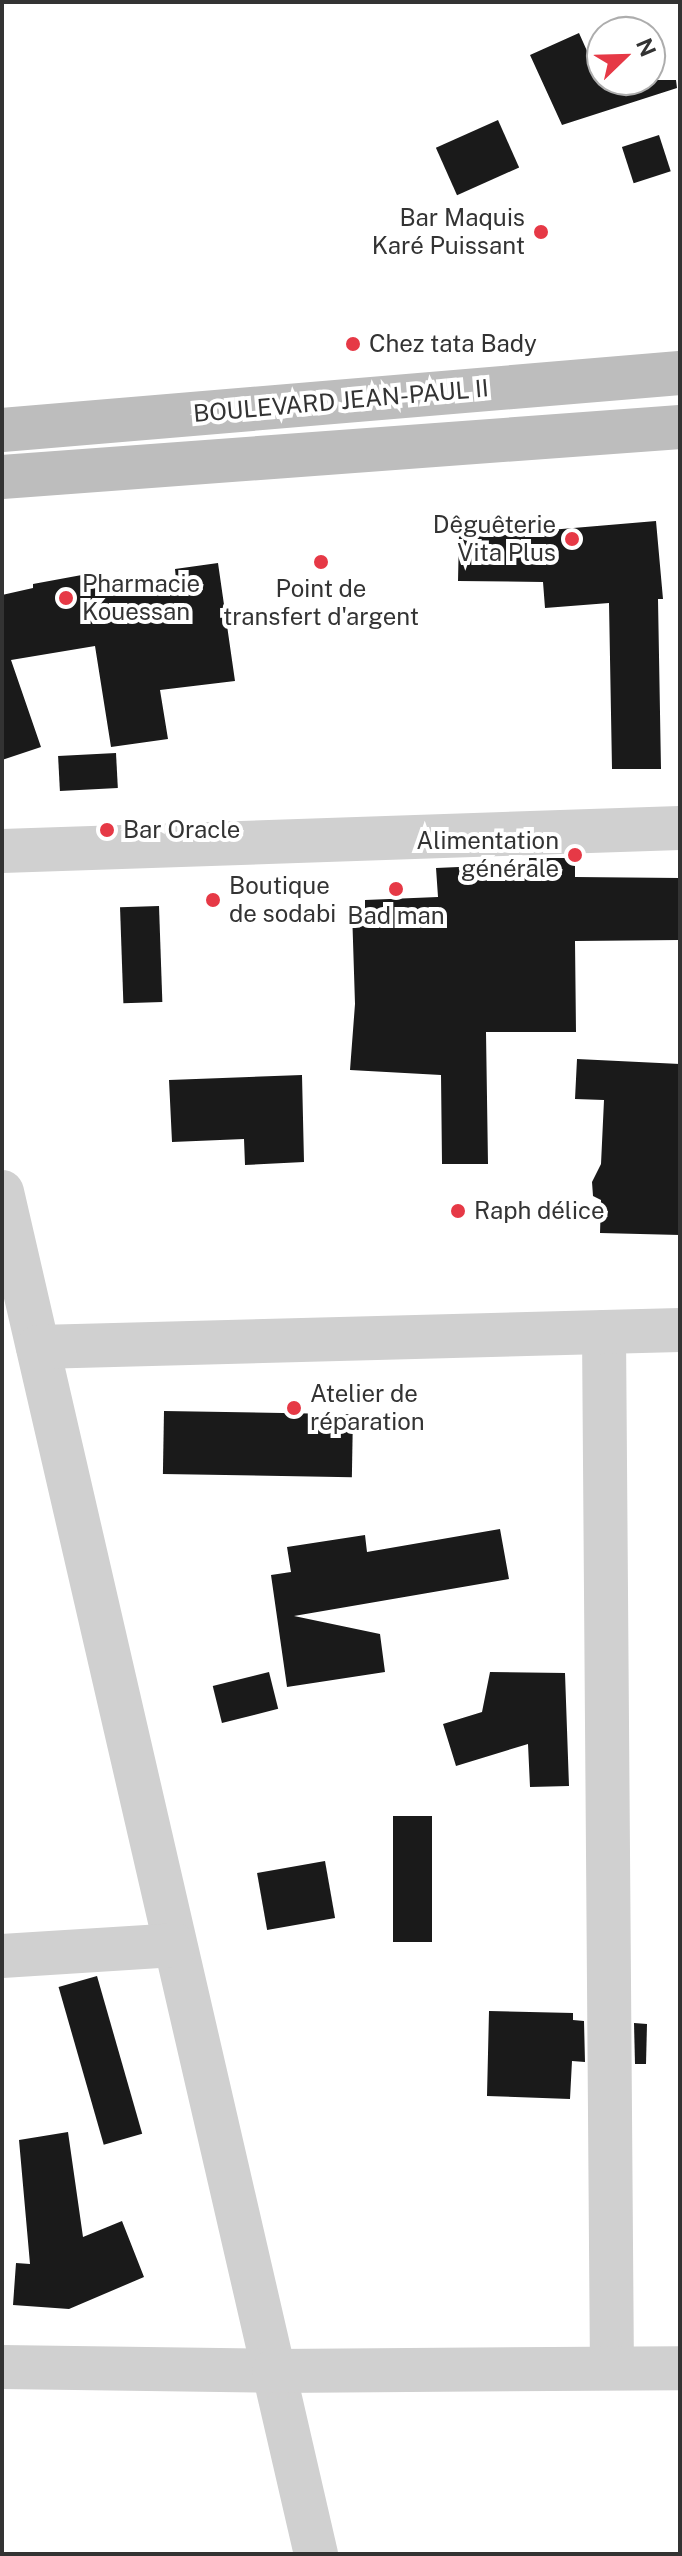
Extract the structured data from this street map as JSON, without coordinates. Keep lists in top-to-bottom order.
{
  "streets": {
    "main road": ["BOULEVARD JEAN-PAUL II"]
  },
  "places": [
    "Bar Maquis Karé Puissant",
    "Chez tata Bady",
    "Dêguêterie Vita Plus",
    "Point de transfert d'argent",
    "Pharmacie Kouessan",
    "Bar Oracle",
    "Alimentation générale",
    "Bad man",
    "Boutique de sodabi",
    "Raph délice",
    "Atelier de réparation"
  ],
  "north": "top right"
}
